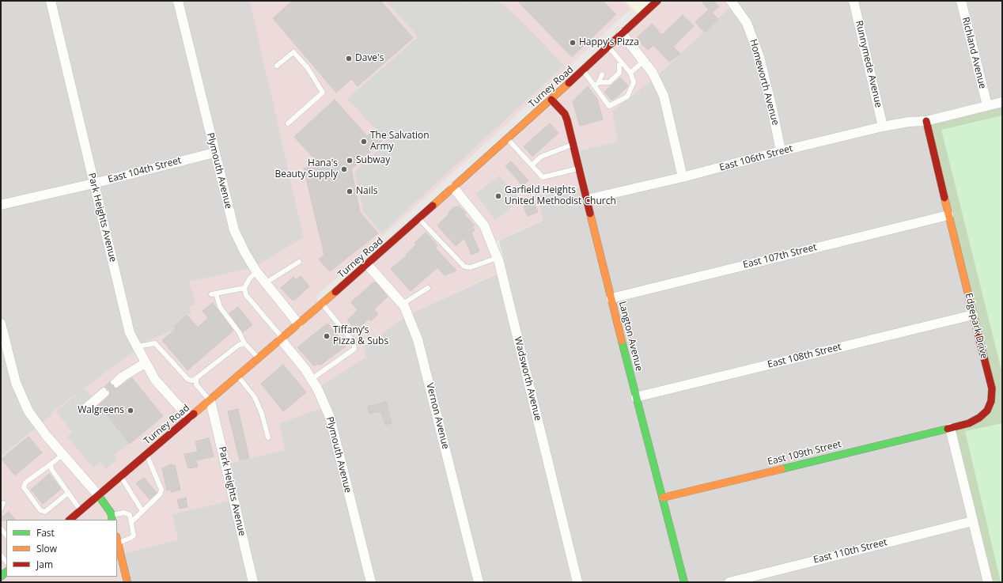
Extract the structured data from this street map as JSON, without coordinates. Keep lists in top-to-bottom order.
{
  "streets": {
    "street": [
      "Richland Avenue",
      "Runnymede Avenue",
      "Homeworth Avenue",
      "Turney Road",
      "East 106th Street",
      "East 104th Street",
      "Plymouth Avenue",
      "Park Heights Avenue",
      "East 107th Street",
      "Edgepark Drive",
      "Langton Avenue",
      "East 108th Street",
      "Wadsworth Avenue",
      "Vernon Avenue",
      "East 109th Street",
      "East 110th Street"
    ]
  },
  "crossings": [
    ["Runnymede Avenue", "East 106th Street"],
    ["Homeworth Avenue", "East 106th Street"],
    ["Turney Road", "Plymouth Avenue"],
    ["Turney Road", "Park Heights Avenue"],
    ["Turney Road", "Langton Avenue"],
    ["Turney Road", "Wadsworth Avenue"],
    ["Turney Road", "Vernon Avenue"],
    ["East 106th Street", "Edgepark Drive"],
    ["East 106th Street", "Langton Avenue"],
    ["East 104th Street", "Plymouth Avenue"],
    ["East 104th Street", "Park Heights Avenue"],
    ["East 107th Street", "Edgepark Drive"],
    ["East 107th Street", "Langton Avenue"],
    ["Edgepark Drive", "East 108th Street"],
    ["Edgepark Drive", "East 109th Street"],
    ["Langton Avenue", "East 108th Street"],
    ["Langton Avenue", "East 109th Street"]
  ],
  "places": [
    "Happy's Pizza",
    "Dave's",
    "The Salvation Army",
    "Subway",
    "Hana's Beauty Supply",
    "Nails",
    "Garfield Heights United Methodist Church",
    "Tiffany’s Pizza & Subs",
    "Walgreens"
  ],
  "legend": ["Fast", "Slow", "Jam"]
}
